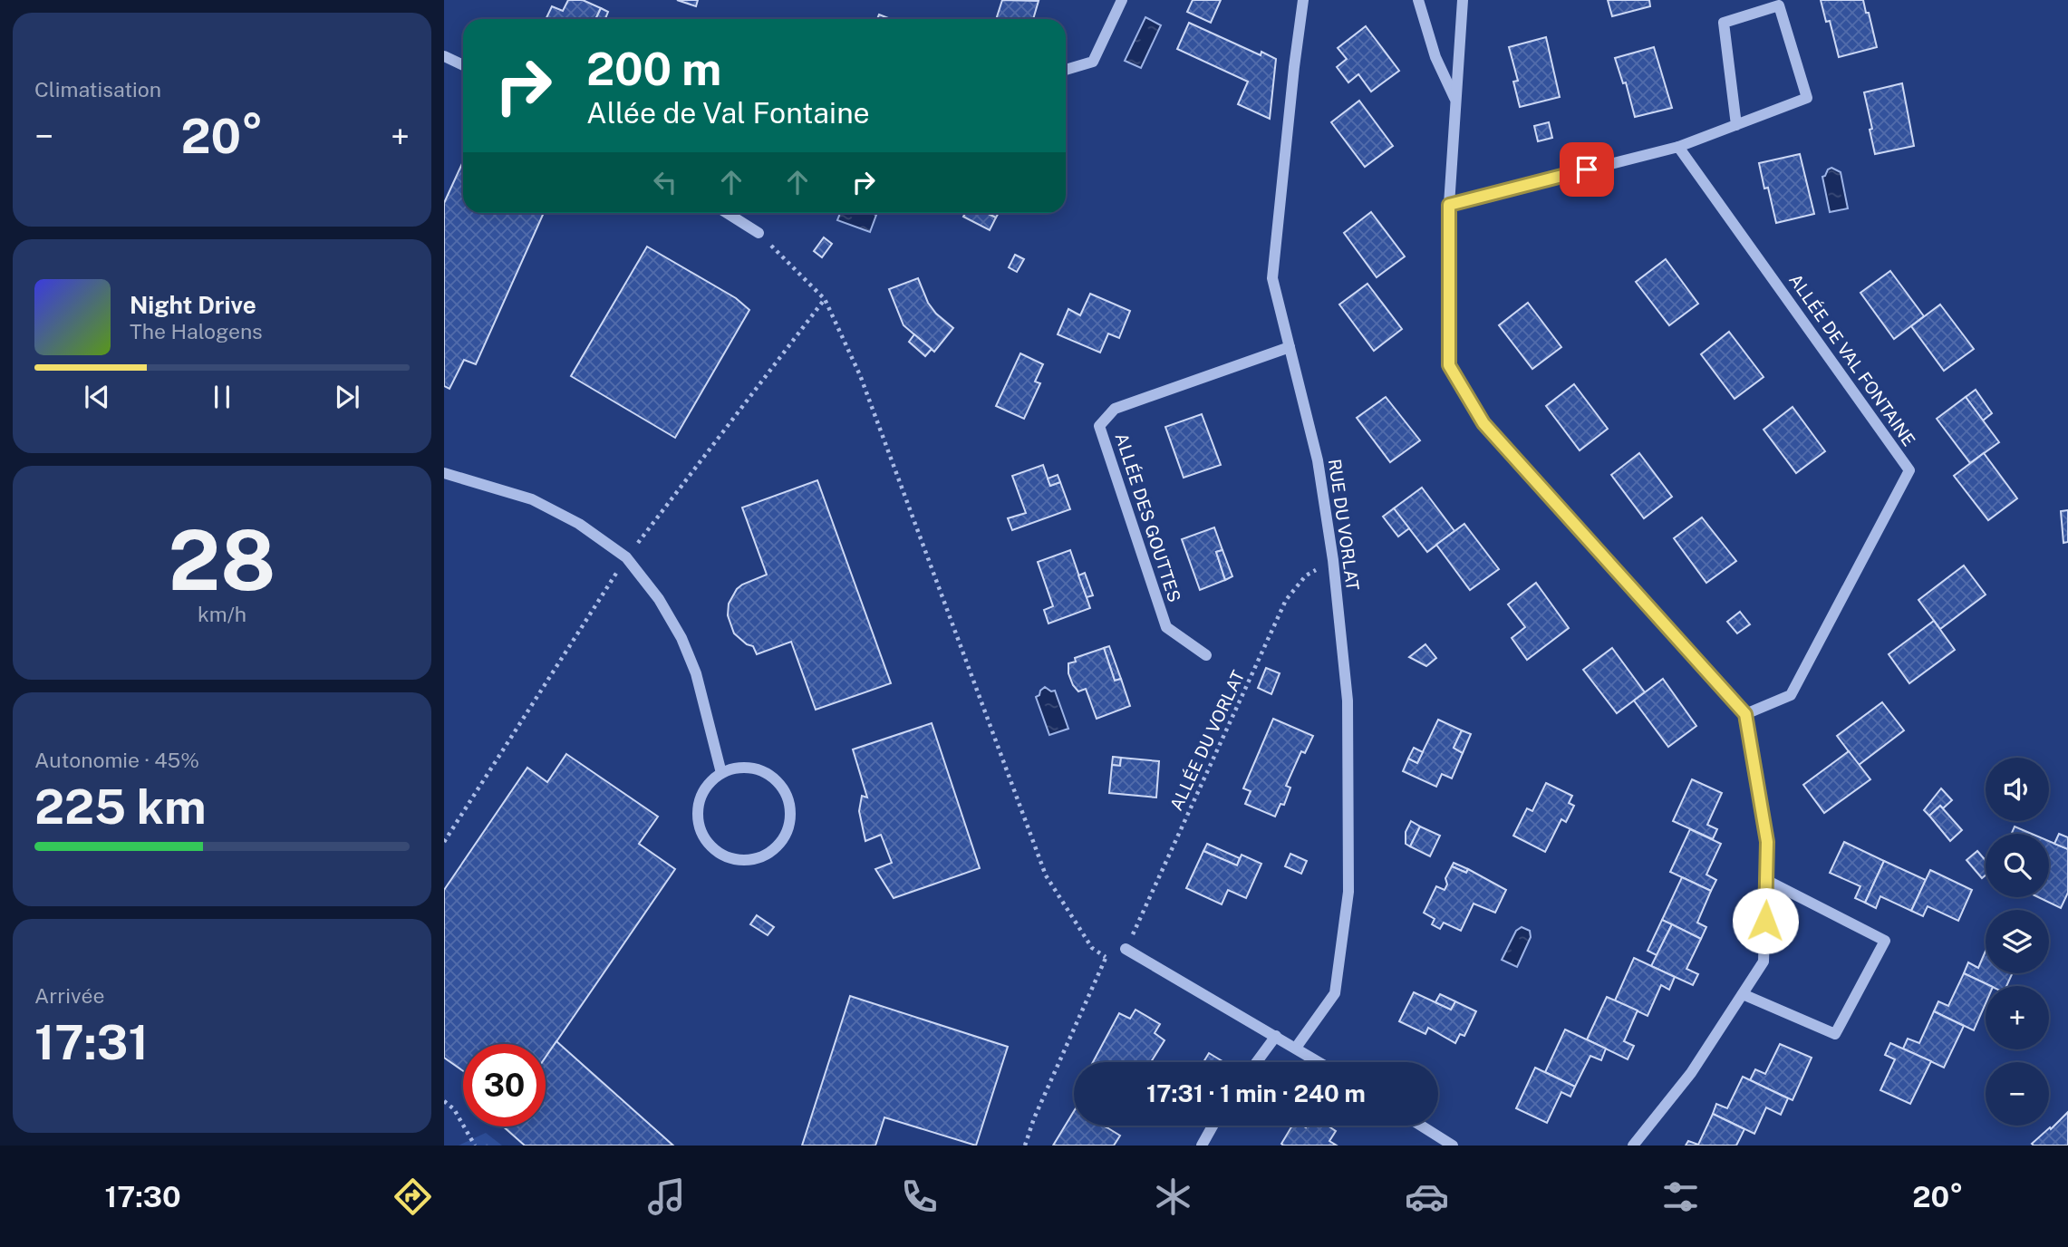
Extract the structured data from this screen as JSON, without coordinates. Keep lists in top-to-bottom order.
{
  "streets": {
    "street": ["ALLÉE DE VAL FONTAINE", "ALLÉE DES GOUTTES", "RUE DU VORLAT"],
    "path": ["ALLÉE DU VORLAT"]
  },
  "crossings": [
    ["ALLÉE DES GOUTTES", "RUE DU VORLAT"],
    ["RUE DU VORLAT", "ALLÉE DU VORLAT"]
  ],
  "page": {
    "tile": [
      "Climatisation",
      ["28", "km/h"],
      ["Autonomie · 45%", "225 km"],
      ["Arrivée", "17:31"]
    ],
    "turn": ["200 m", "Allée de Val Fontaine"],
    "heat": ["−", "20°", "+"],
    "song": ["Night Drive", "The Halogens"],
    "map_buttons": ["+", "−"],
    "limit": "30",
    "trip": "17:31 · 1 min · 240 m",
    "tabs": ["17:30", "20°"]
  }
}
